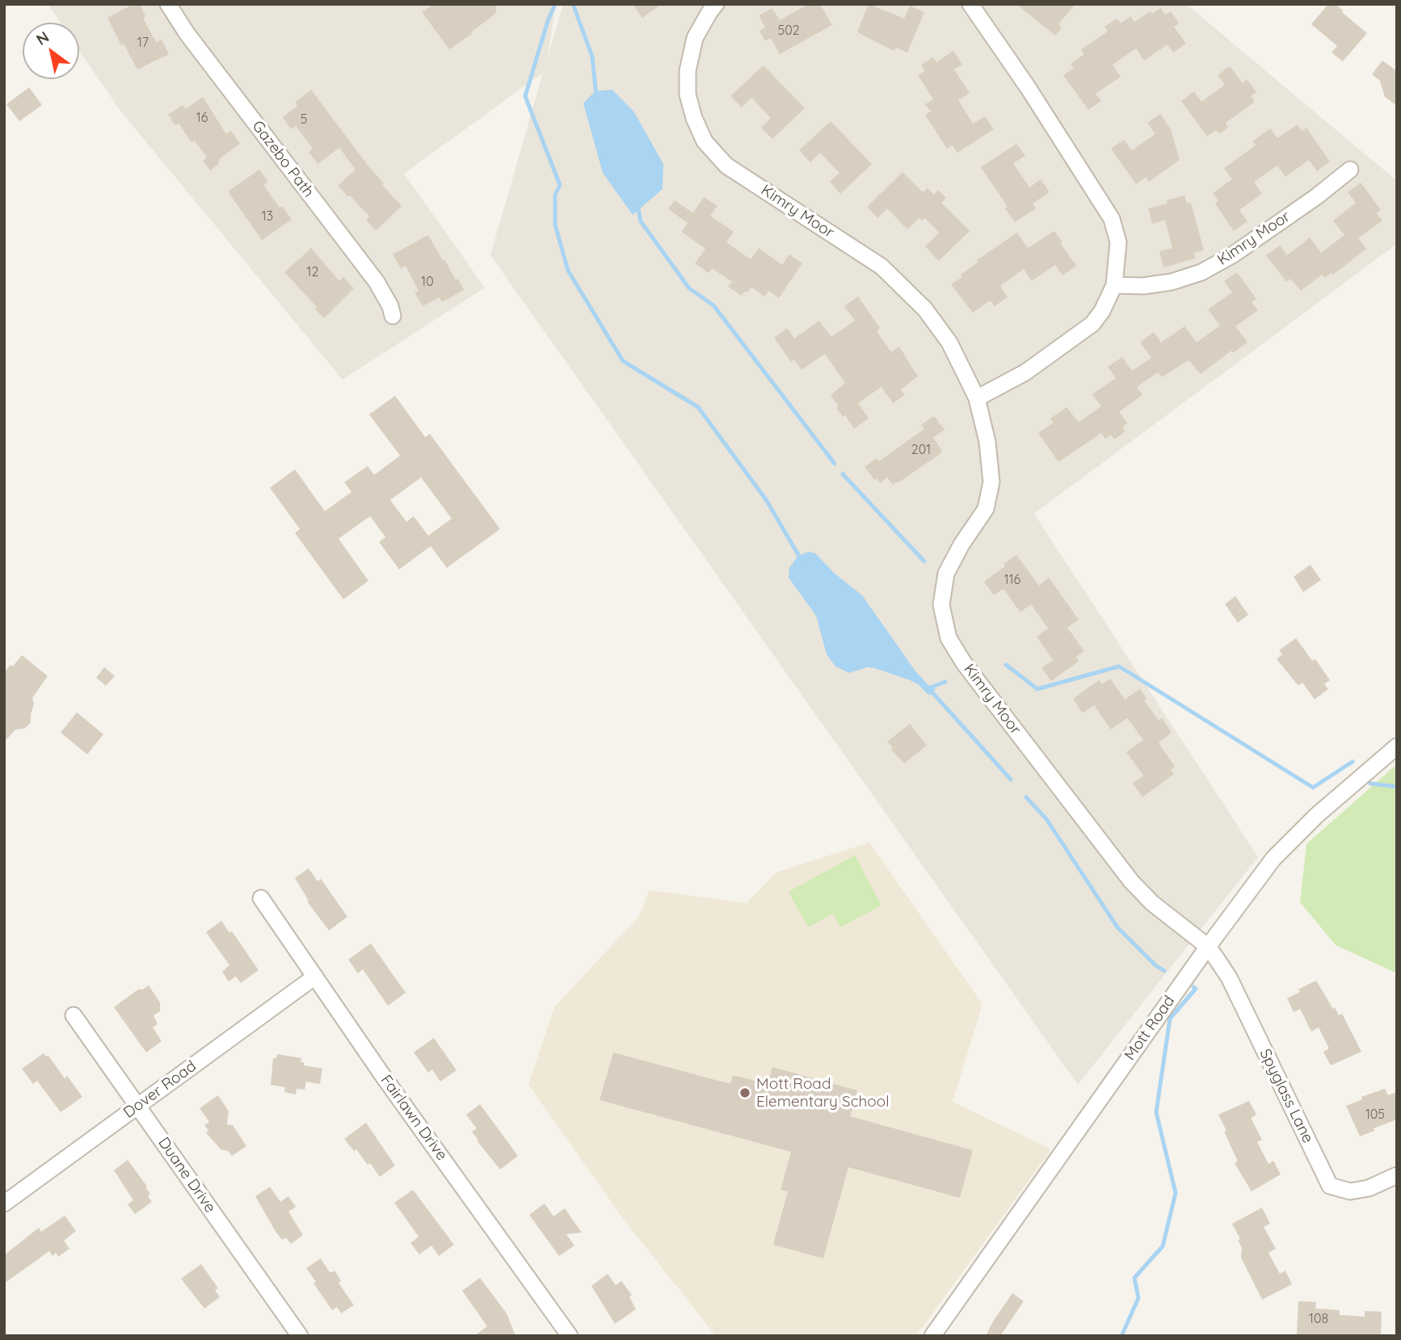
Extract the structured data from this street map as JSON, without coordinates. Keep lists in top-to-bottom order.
{
  "streets": {
    "street": [
      "Gazebo Path",
      "Kimry Moor",
      "Mott Road",
      "Dover Road",
      "Spyglass Lane",
      "Fairlawn Drive",
      "Duane Drive"
    ]
  },
  "crossings": [
    ["Kimry Moor", "Mott Road"],
    ["Kimry Moor", "Spyglass Lane"],
    ["Mott Road", "Spyglass Lane"],
    ["Dover Road", "Fairlawn Drive"],
    ["Dover Road", "Duane Drive"]
  ],
  "places": ["Mott Road Elementary School"],
  "house_numbers": [
    "502",
    "17",
    "16",
    "5",
    "13",
    "12",
    "10",
    "201",
    "116",
    "105",
    "108"
  ],
  "north": "top left"
}
